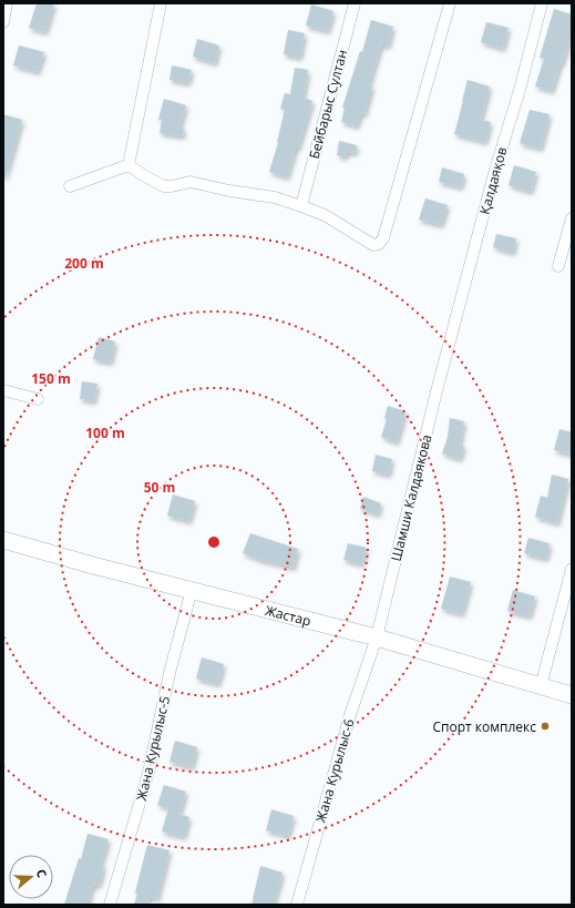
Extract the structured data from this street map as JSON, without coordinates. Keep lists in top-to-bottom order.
{
  "streets": {
    "street": [
      "Бейбарыс Султан",
      "Қалдаяқов",
      "Шамши Калдаякова",
      "Жастар",
      "Жана Курылыс-5",
      "Жана Курылыс-6"
    ]
  },
  "crossings": [
    ["Қалдаяқов", "Шамши Калдаякова"],
    ["Шамши Калдаякова", "Жастар"],
    ["Шамши Калдаякова", "Жана Курылыс-6"],
    ["Жастар", "Жана Курылыс-5"],
    ["Жастар", "Жана Курылыс-6"]
  ],
  "places": ["Спорт комплекс"],
  "north": "right",
  "rings": [
    "200 m",
    "150 m",
    "100 m",
    "50 m"
  ]
}
